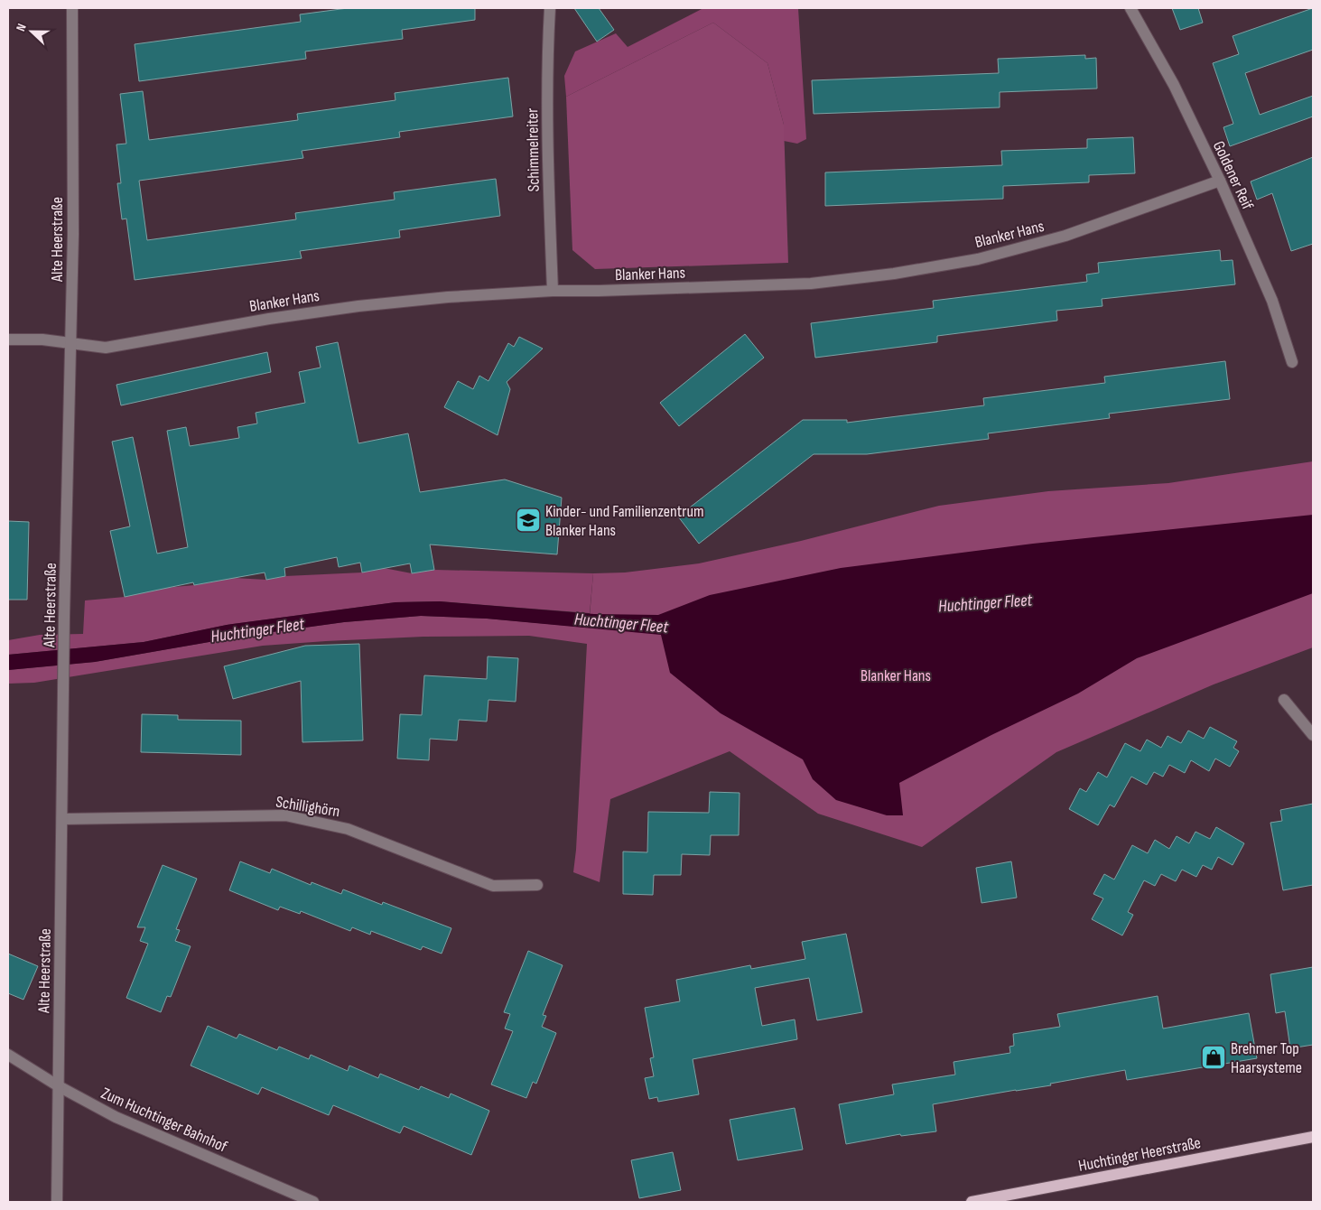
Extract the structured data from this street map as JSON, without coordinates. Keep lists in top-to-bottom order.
{
  "streets": {
    "main road": ["Huchtinger Heerstraße"],
    "street": [
      "Schimmelreiter",
      "Goldener Reif",
      "Blanker Hans",
      "Alte Heerstraße",
      "Schillighörn",
      "Zum Huchtinger Bahnhof"
    ]
  },
  "crossings": [
    ["Schimmelreiter", "Blanker Hans"],
    ["Goldener Reif", "Blanker Hans"],
    ["Blanker Hans", "Alte Heerstraße"],
    ["Alte Heerstraße", "Schillighörn"],
    ["Alte Heerstraße", "Zum Huchtinger Bahnhof"]
  ],
  "water": ["Huchtinger Fleet"],
  "parks": ["Blanker Hans"],
  "places": {
    "school or university": ["Kinder- und Familienzentrum Blanker Hans"],
    "shop": ["Brehmer Top Haarsysteme"]
  },
  "north": "left"
}
